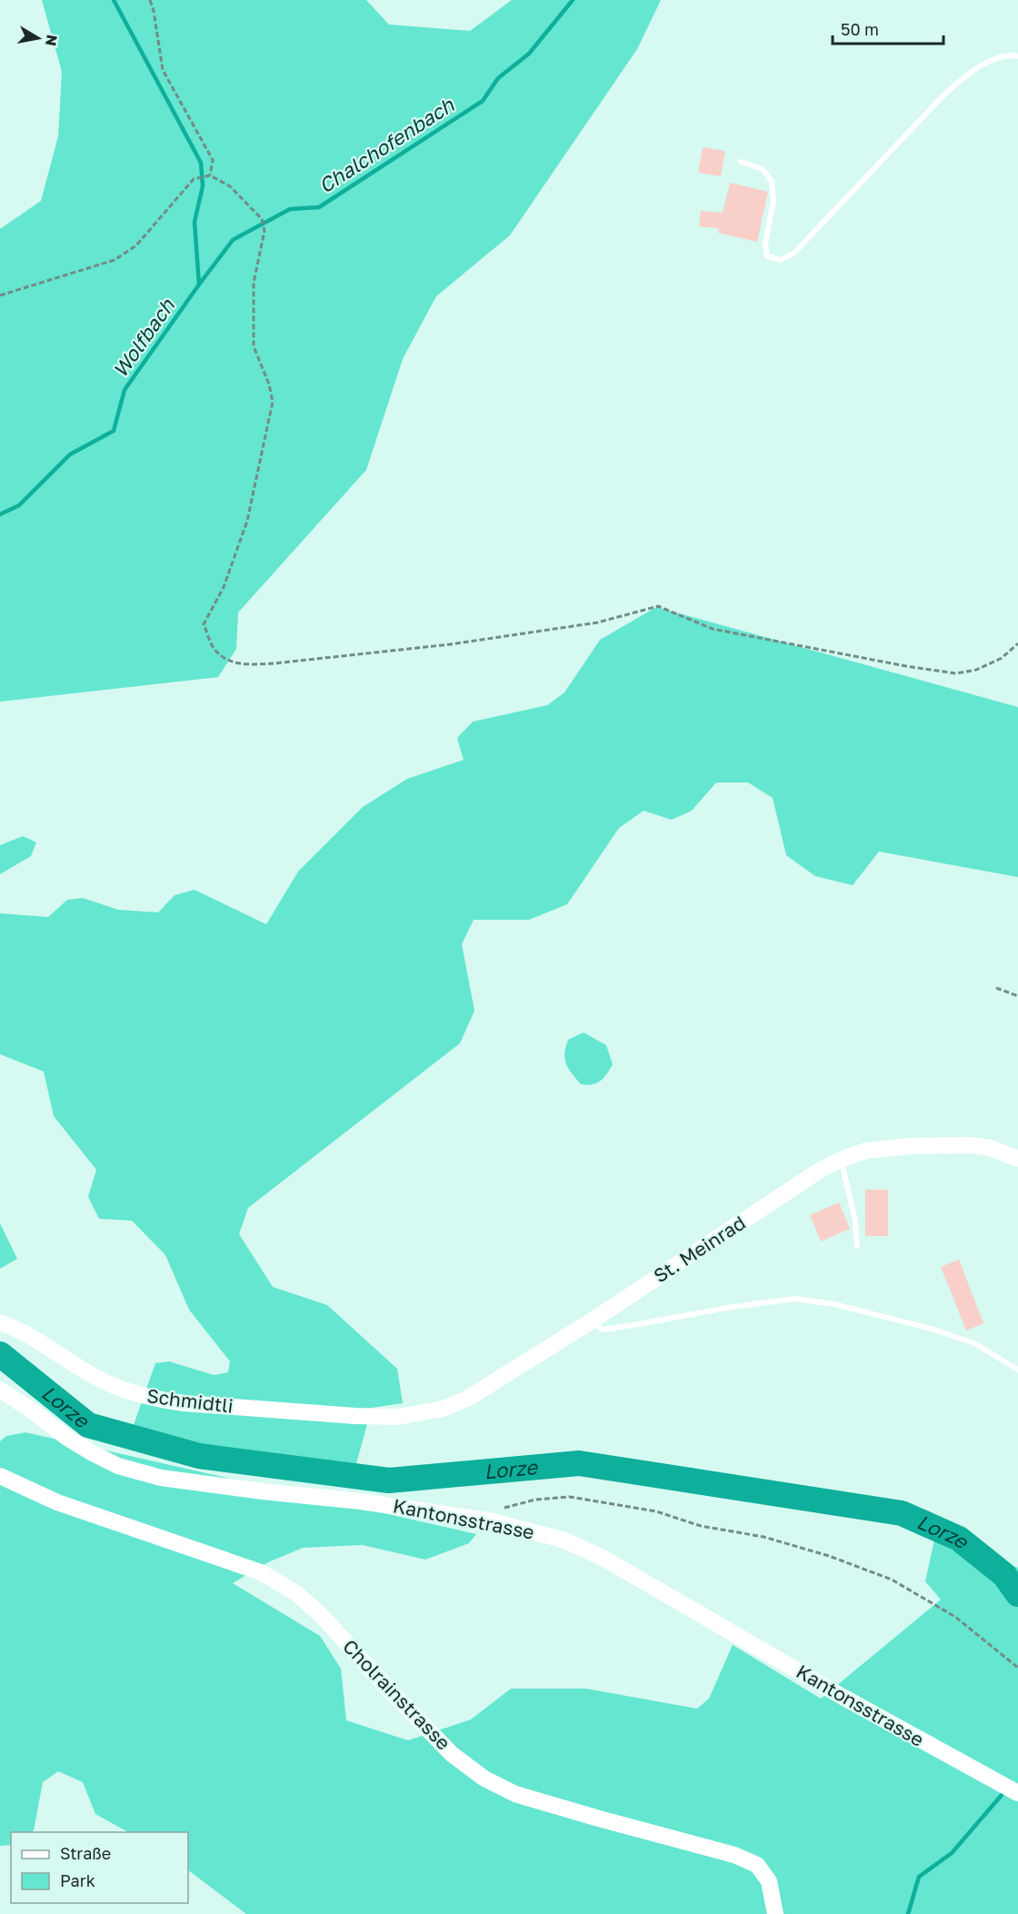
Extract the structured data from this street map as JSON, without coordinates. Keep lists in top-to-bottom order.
{
  "streets": {
    "street": [
      "St. Meinrad",
      "Schmidtli",
      "Kantonsstrasse",
      "Cholrainstrasse"
    ]
  },
  "crossings": [
    ["St. Meinrad", "Schmidtli"]
  ],
  "water": ["Chalchofenbach", "Wolfbach", "Lorze"],
  "legend": ["Straße", "Park"],
  "scale_bar": "50 m",
  "north": "right"
}
